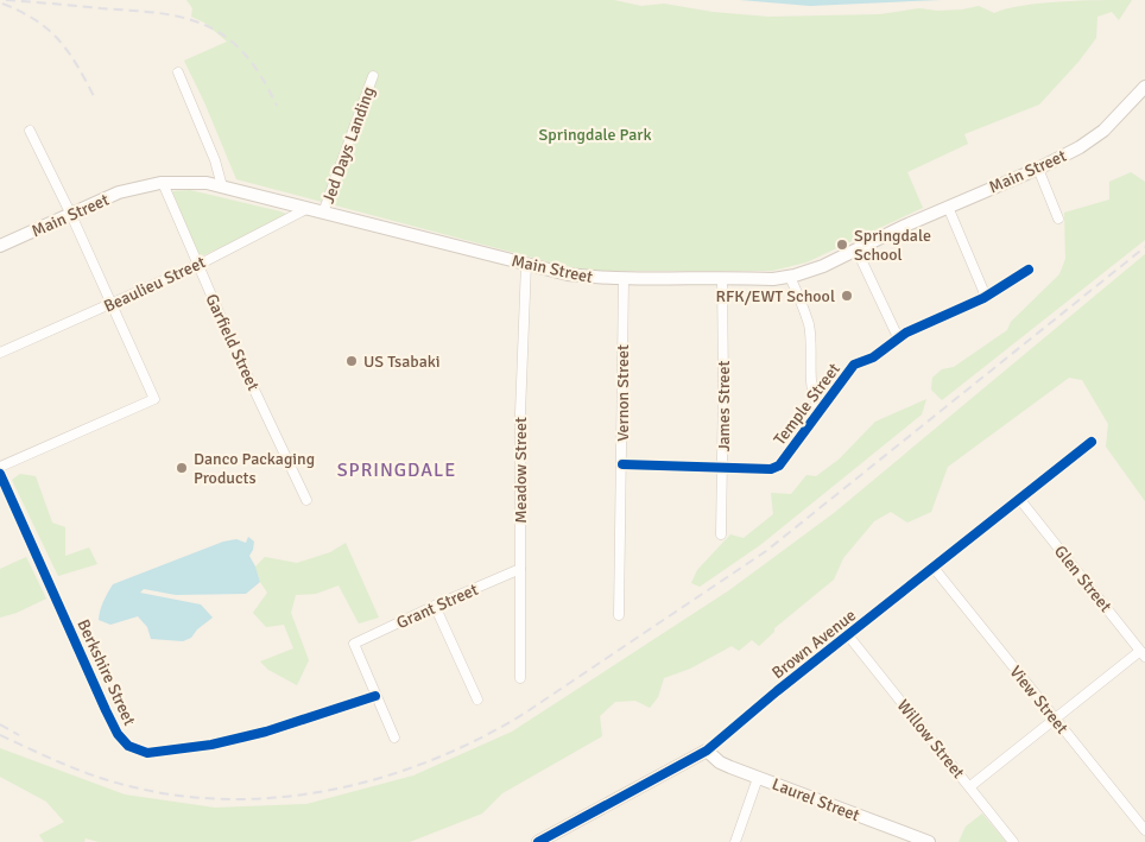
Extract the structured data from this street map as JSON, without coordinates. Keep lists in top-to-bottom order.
{
  "streets": {
    "main road": ["Main Street", "Brown Avenue", "Laurel Street"],
    "street": [
      "Jed Days Landing",
      "Beaulieu Street",
      "Garfield Street",
      "Vernon Street",
      "Temple Street",
      "James Street",
      "Meadow Street",
      "Glen Street",
      "Grant Street",
      "Berkshire Street",
      "View Street",
      "Willow Street"
    ]
  },
  "crossings": [
    ["Jed Days Landing", "Main Street"],
    ["Main Street", "Beaulieu Street"],
    ["Main Street", "Garfield Street"],
    ["Main Street", "Vernon Street"],
    ["Main Street", "James Street"],
    ["Main Street", "Meadow Street"],
    ["Beaulieu Street", "Garfield Street"],
    ["Vernon Street", "Temple Street"],
    ["Temple Street", "James Street"],
    ["Meadow Street", "Grant Street"],
    ["Glen Street", "Brown Avenue"],
    ["Grant Street", "Berkshire Street"],
    ["Brown Avenue", "View Street"],
    ["Brown Avenue", "Willow Street"],
    ["Brown Avenue", "Laurel Street"]
  ],
  "districts": ["SPRINGDALE"],
  "parks": ["Springdale Park"],
  "places": [
    "Springdale School",
    "RFK/EWT School",
    "US Tsabaki",
    "Danco Packaging Products"
  ]
}
